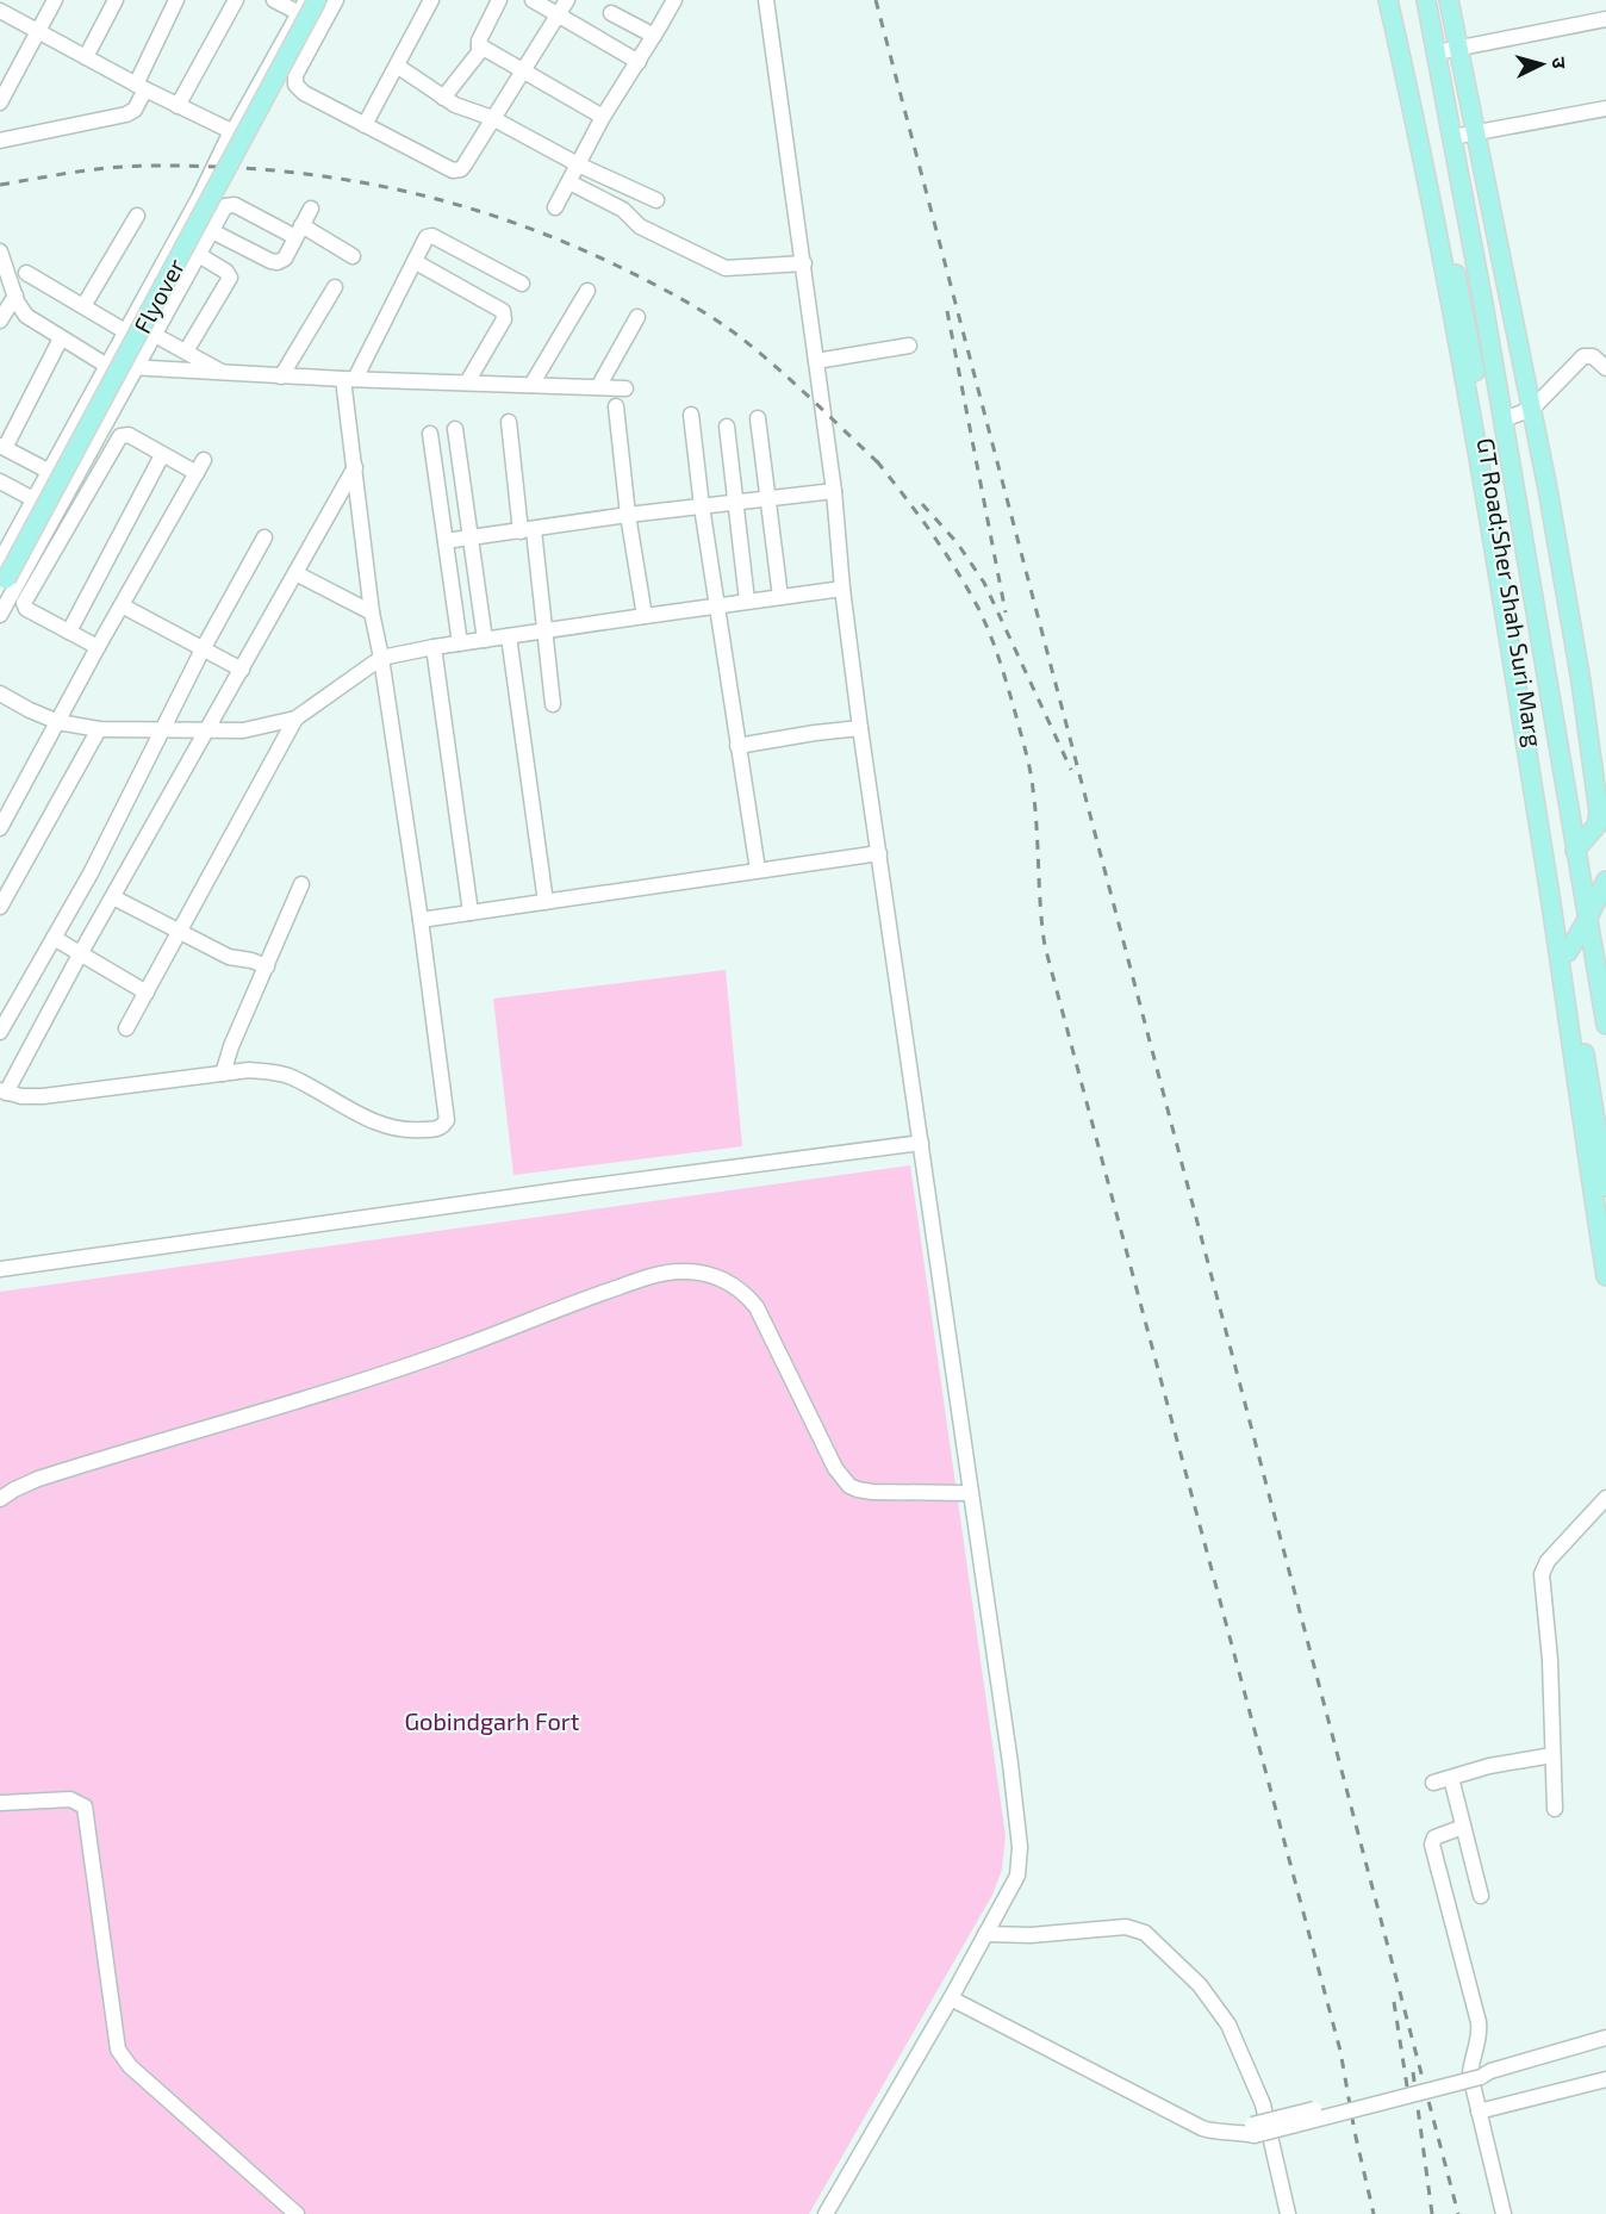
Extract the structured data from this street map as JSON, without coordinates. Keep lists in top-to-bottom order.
{
  "streets": {
    "main road": ["Flyover", "GT Road;Sher Shah Suri Marg"]
  },
  "parks": ["Gobindgarh Fort"],
  "north": "right"
}
